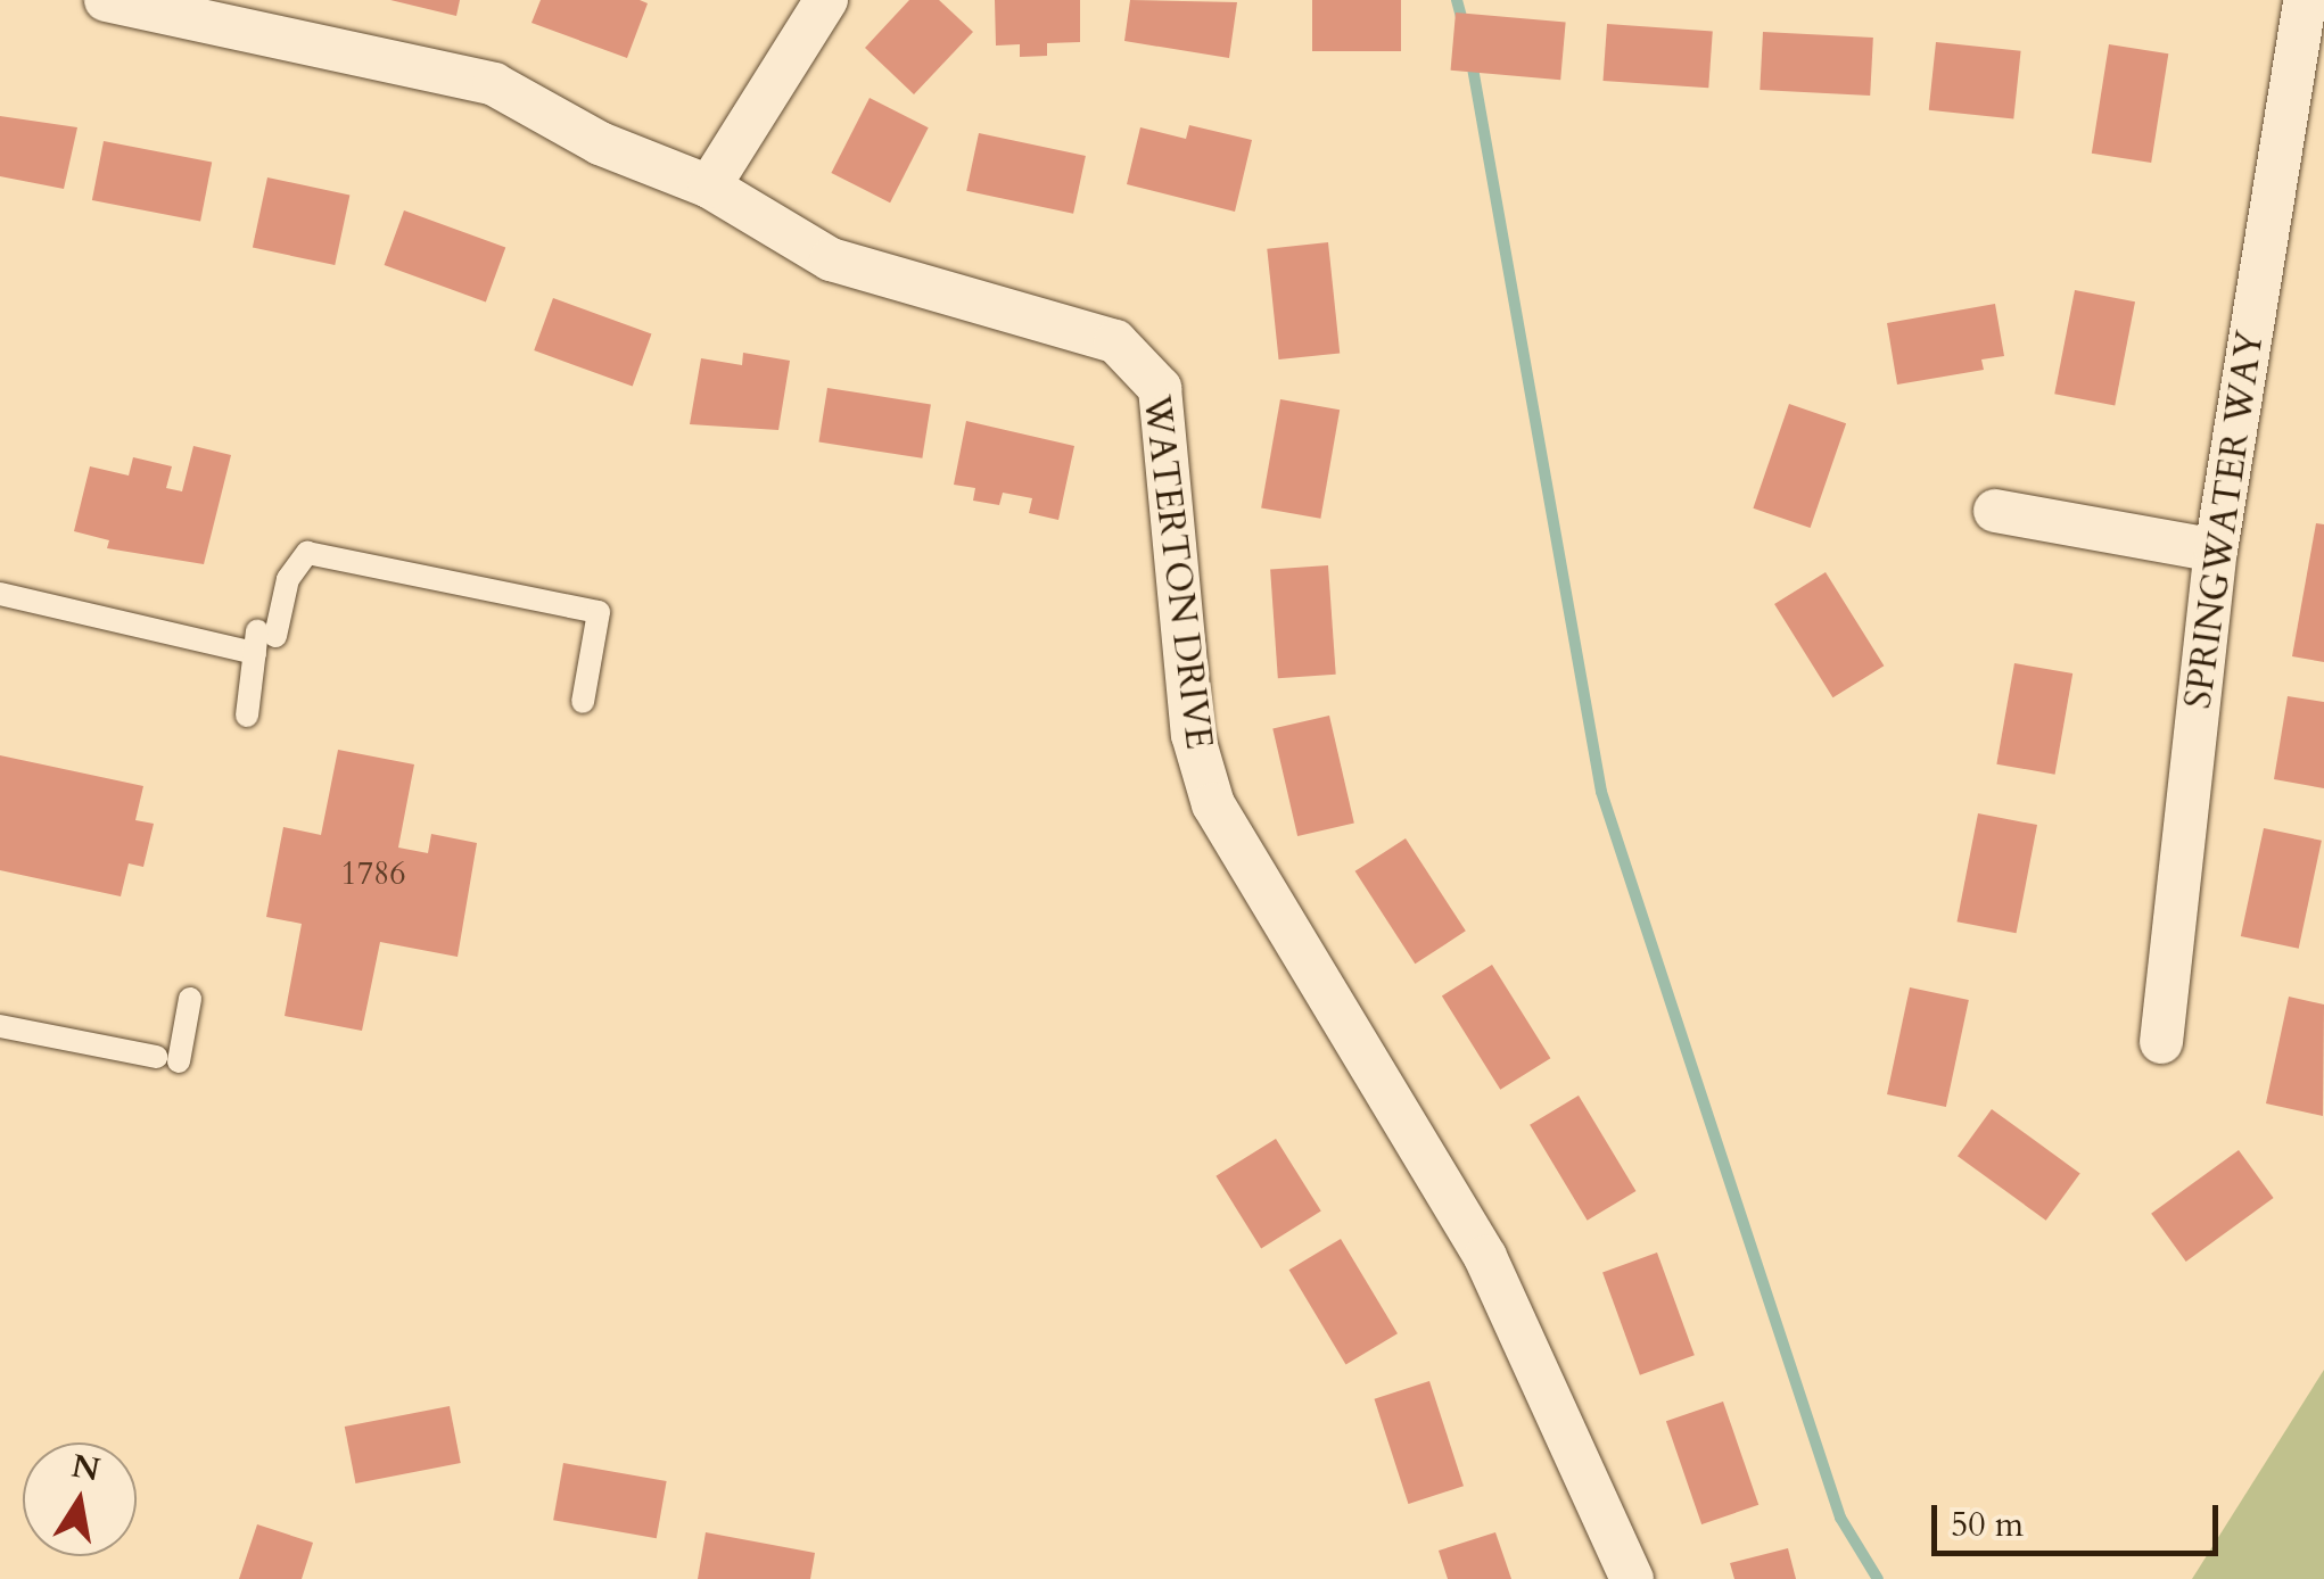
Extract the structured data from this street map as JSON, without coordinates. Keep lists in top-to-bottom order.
{
  "streets": {
    "street": ["SPRINGWATER WAY", "WATERTON DRIVE"]
  },
  "house_numbers": ["1786"],
  "scale_bar": "50 m",
  "north": "top"
}
